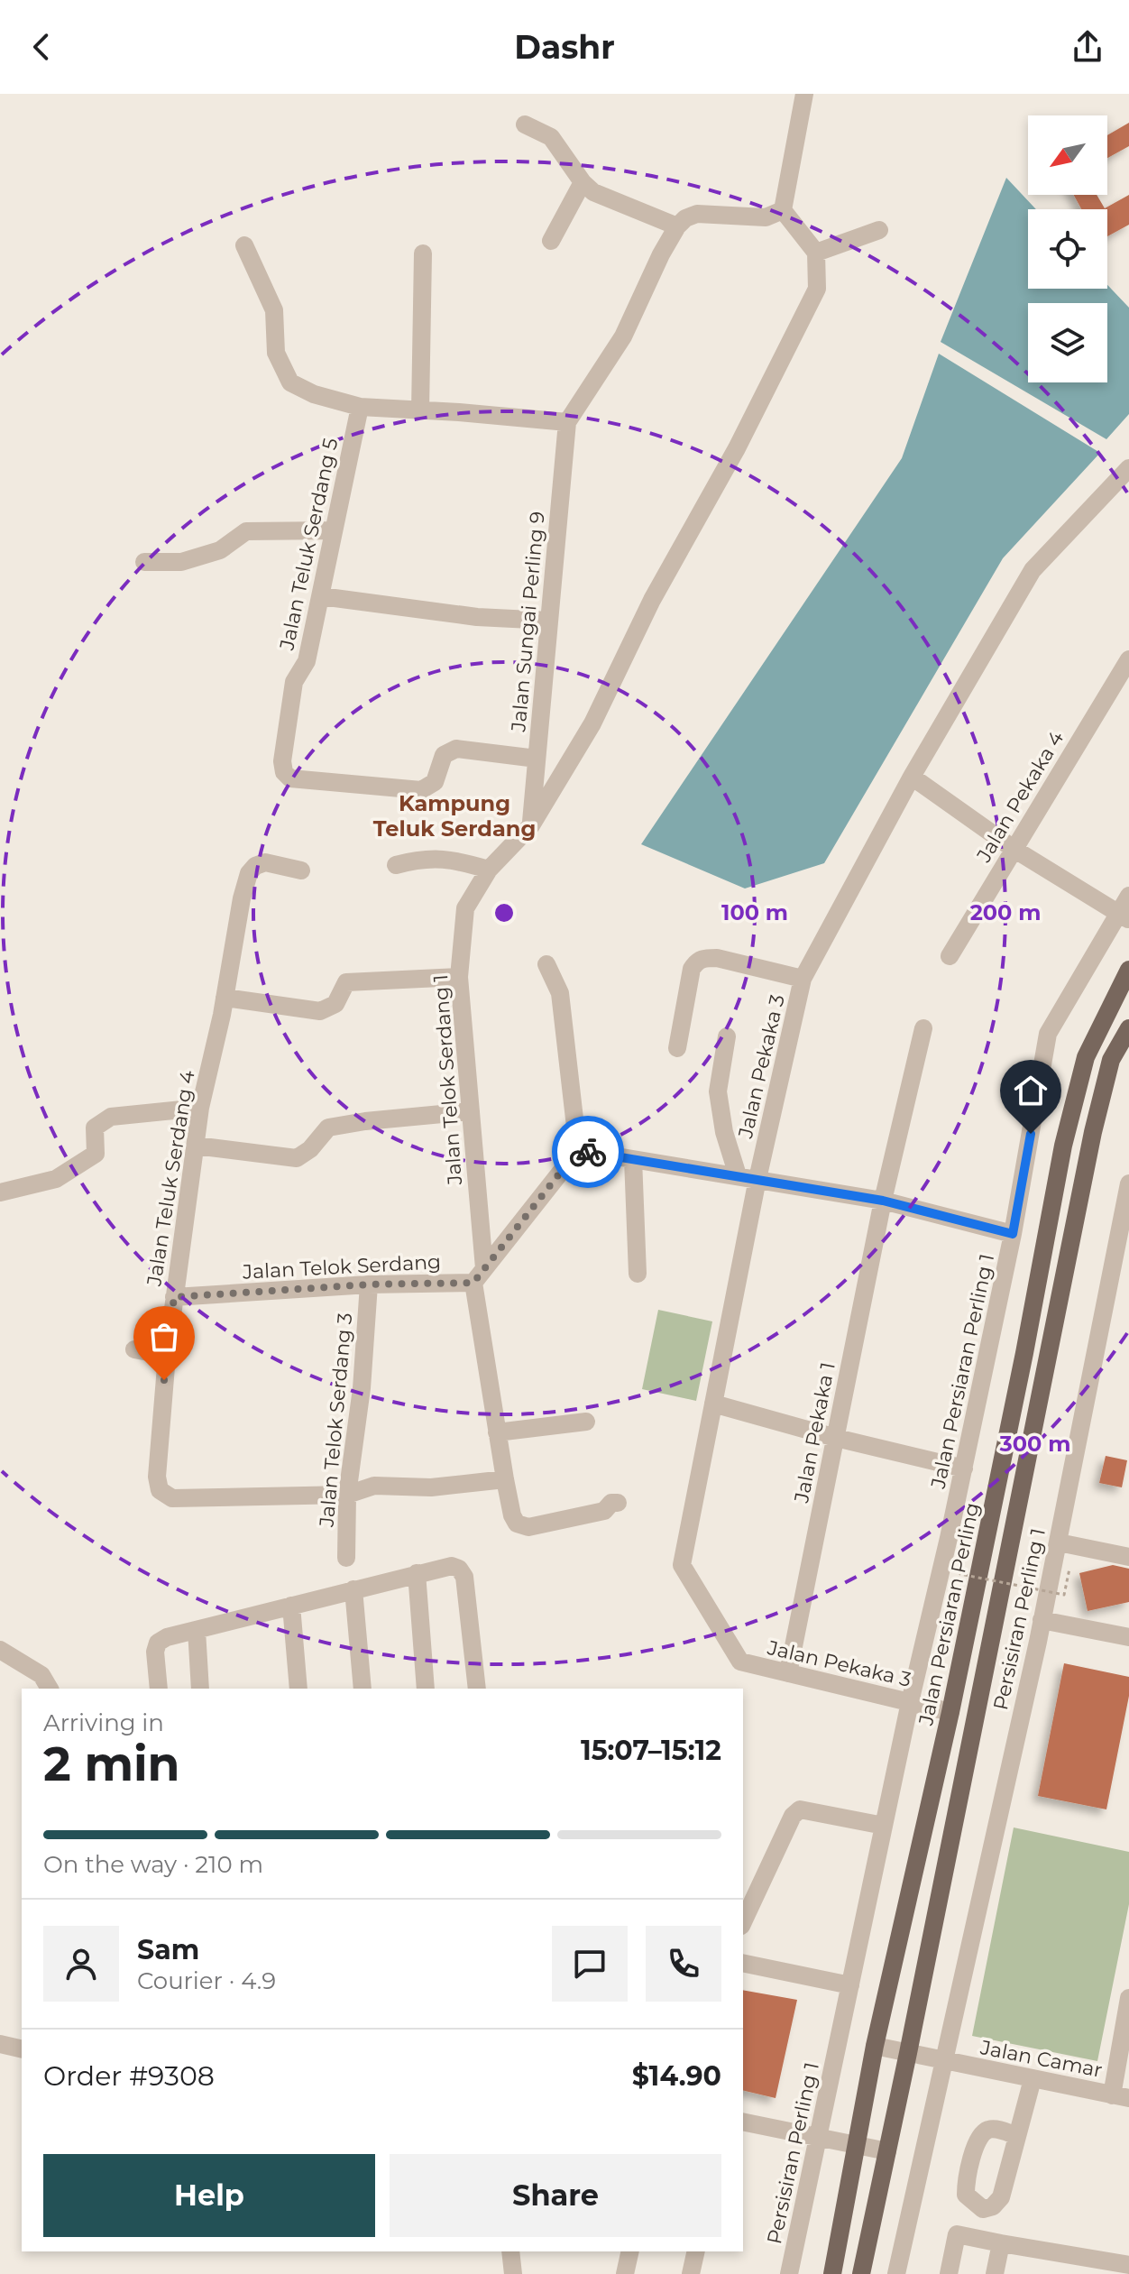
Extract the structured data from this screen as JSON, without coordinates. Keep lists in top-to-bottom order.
{
  "streets": {
    "main road": ["Jalan Persiaran Perling"],
    "street": [
      "Jalan Teluk Serdang 5",
      "Jalan Sungai Perling 9",
      "Jalan Pekaka 4",
      "Jalan Pekaka 3",
      "Jalan Telok Serdang 1",
      "Jalan Teluk Serdang 4",
      "Jalan Telok Serdang",
      "Jalan Persiaran Perling 1",
      "Jalan Telok Serdang 3",
      "Jalan Pekaka 1",
      "Persisiran Perling 1",
      "Jalan Camar"
    ]
  },
  "crossings": [
    ["Jalan Teluk Serdang 5", "Jalan Sungai Perling 9"],
    ["Jalan Sungai Perling 9", "Jalan Telok Serdang 1"],
    ["Jalan Pekaka 3", "Jalan Persiaran Perling 1"],
    ["Jalan Pekaka 3", "Jalan Pekaka 1"],
    ["Jalan Pekaka 3", "Jalan Persiaran Perling"],
    ["Jalan Pekaka 3", "Persisiran Perling 1"],
    ["Jalan Telok Serdang 1", "Jalan Telok Serdang"],
    ["Jalan Teluk Serdang 4", "Jalan Telok Serdang"],
    ["Jalan Teluk Serdang 4", "Jalan Telok Serdang 3"],
    ["Jalan Telok Serdang", "Jalan Telok Serdang 3"],
    ["Jalan Persiaran Perling 1", "Persisiran Perling 1"],
    ["Jalan Persiaran Perling", "Jalan Camar"],
    ["Persisiran Perling 1", "Jalan Camar"]
  ],
  "districts": ["Kampung Teluk Serdang"],
  "north": "bottom left",
  "page": {
    "header": "Dashr",
    "heading": ["2 min", "Arriving in", "15:07–15:12"],
    "panel": [
      "Sam",
      "Courier · 4.9",
      "Order #9308",
      "$14.90"
    ],
    "bar": "On the way · 210 m",
    "buttons": ["Help", "Share"]
  },
  "rings": ["100 m", "200 m", "300 m"]
}
